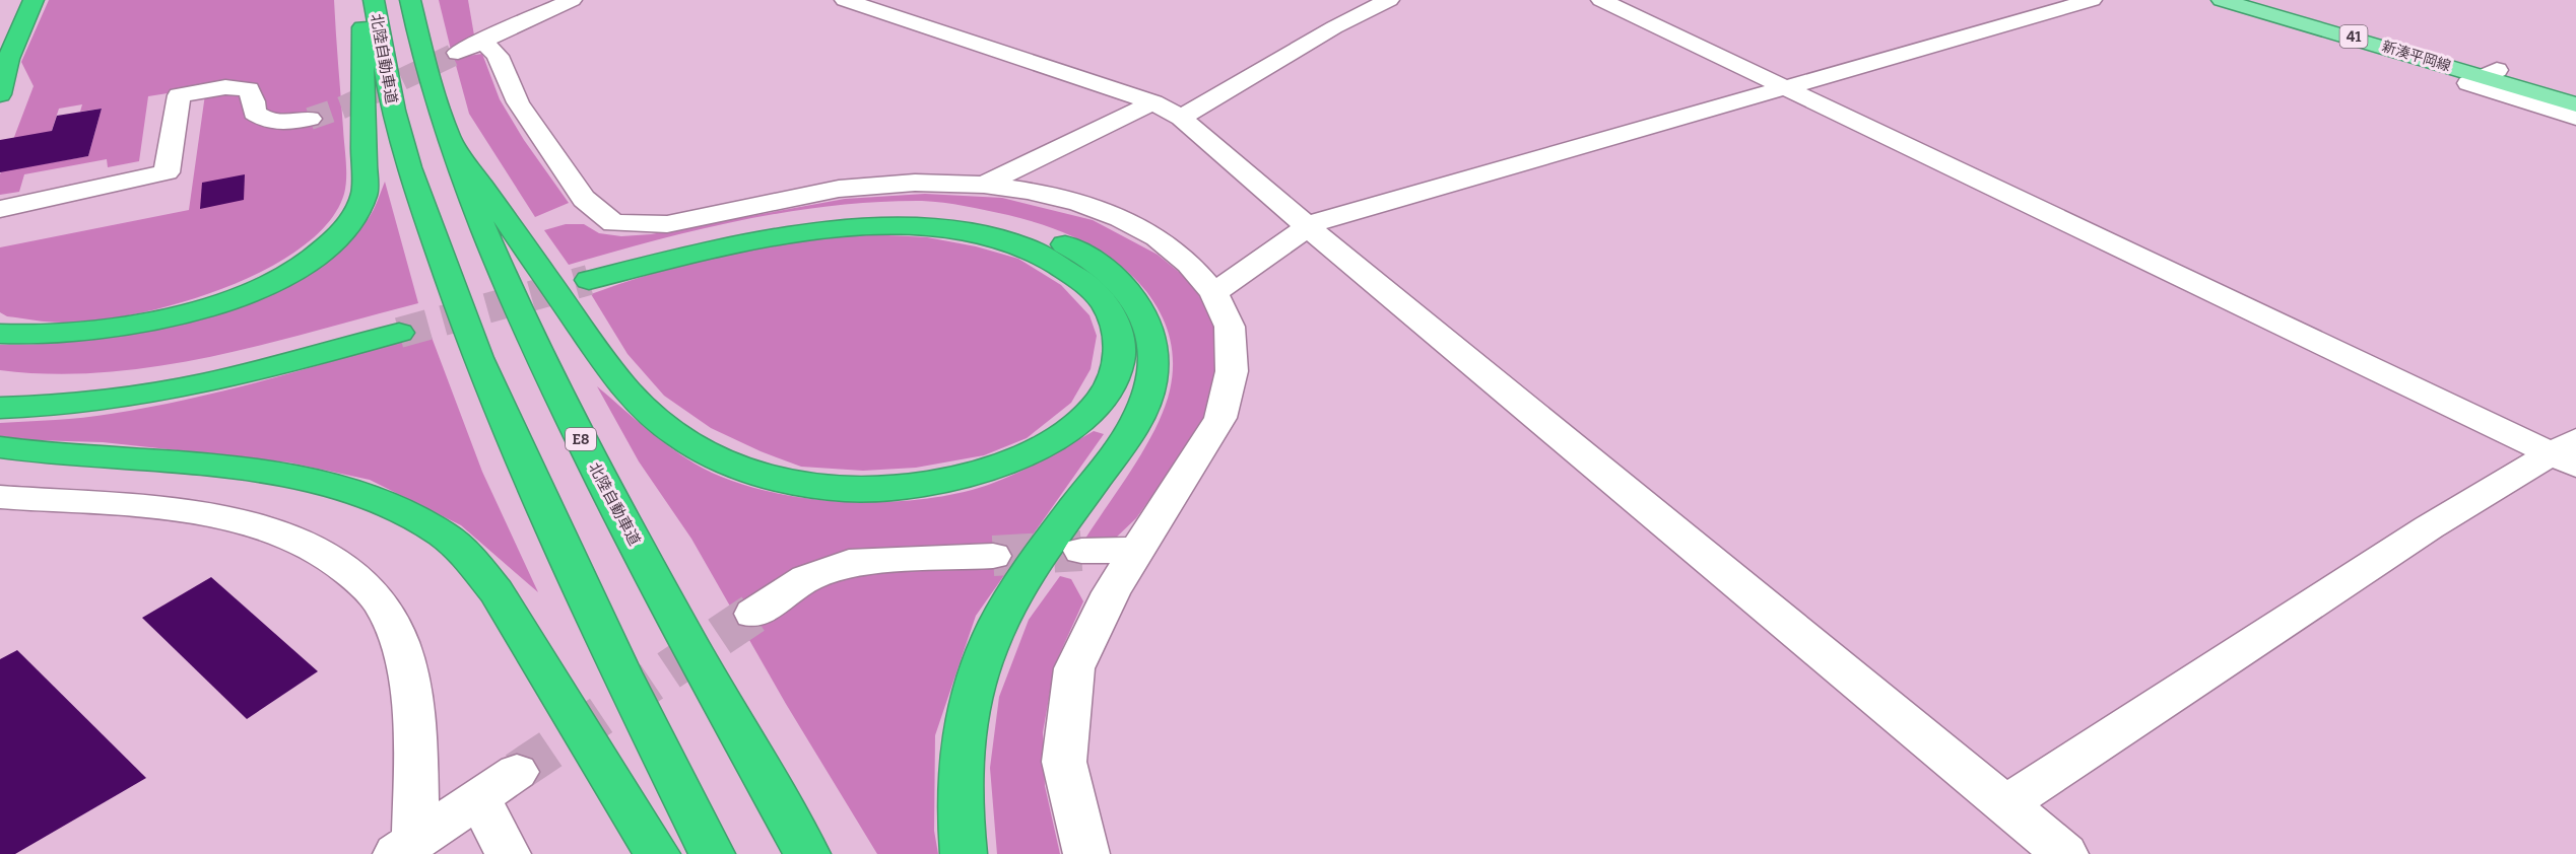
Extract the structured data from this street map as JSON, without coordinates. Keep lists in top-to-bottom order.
{
  "streets": {
    "highway": ["北陸自動車道", "E8"],
    "main road": ["41", "新湊平岡線"]
  }
}
